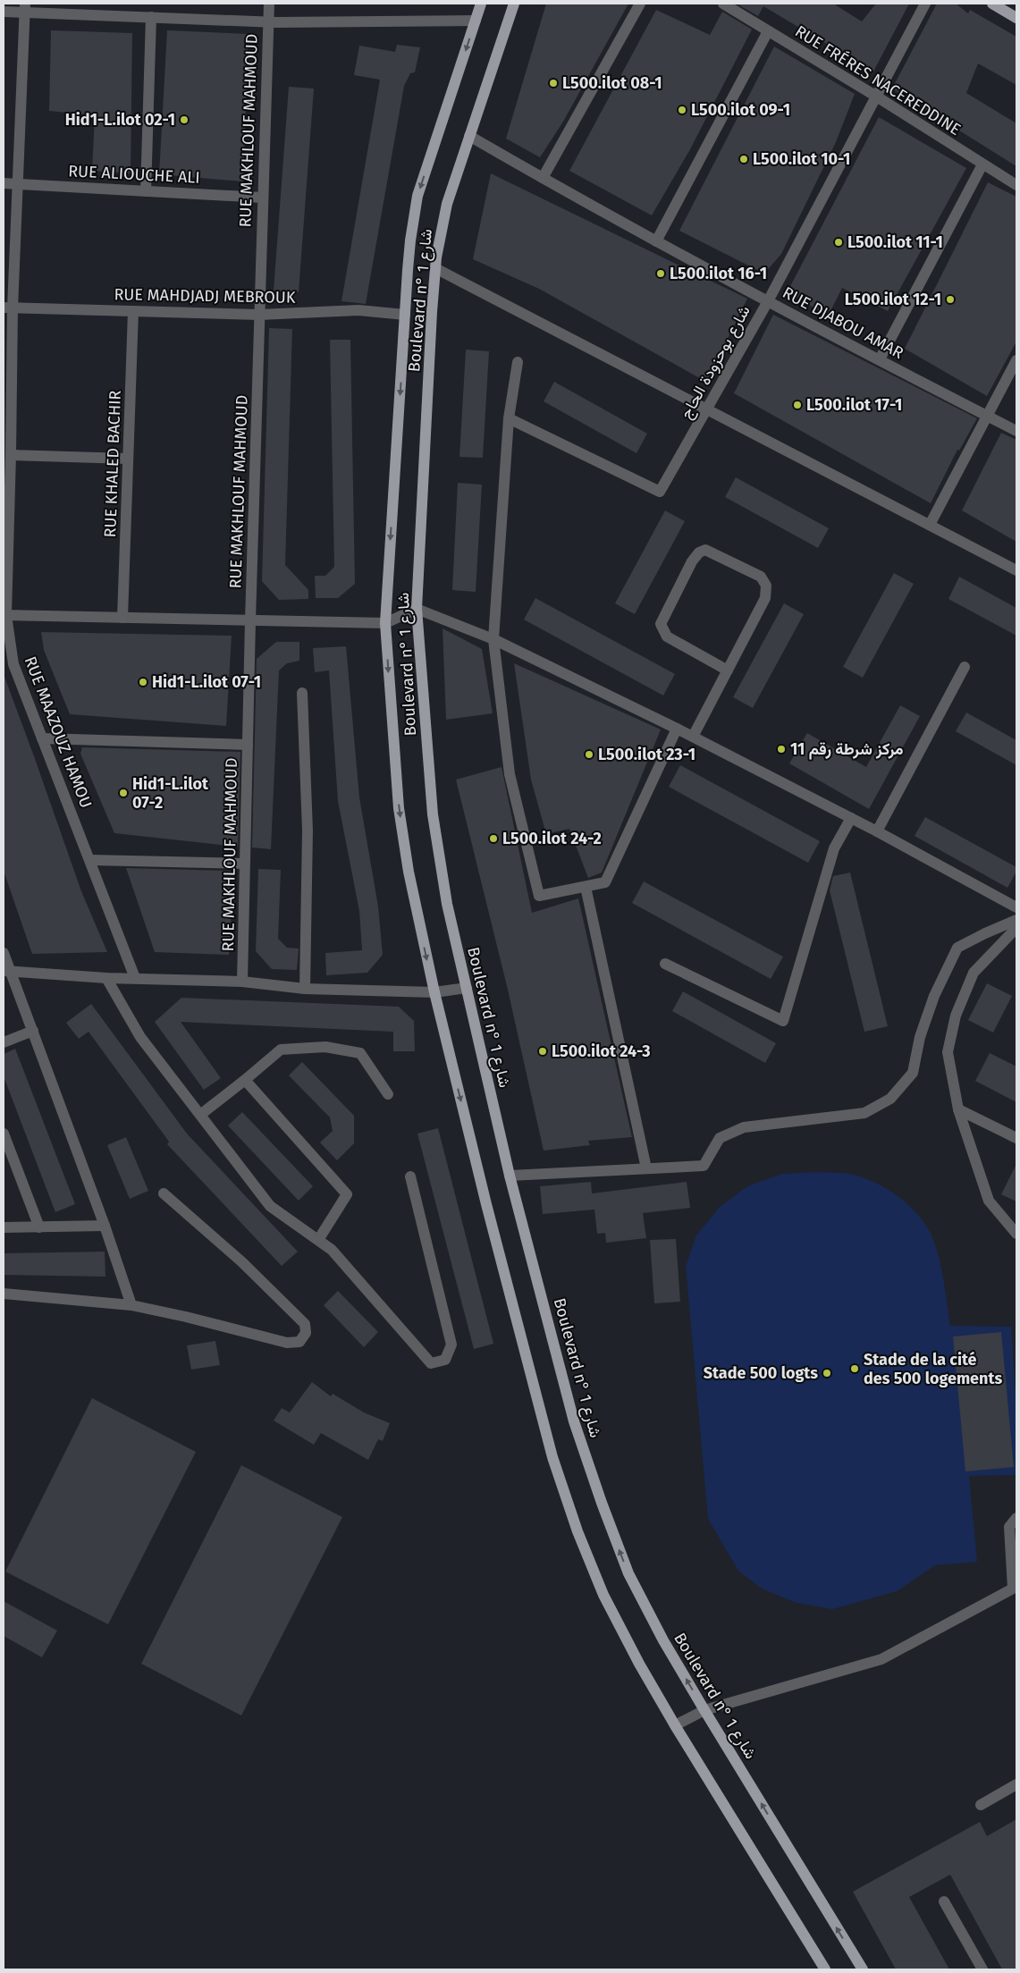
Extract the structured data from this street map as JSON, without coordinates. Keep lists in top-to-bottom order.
{
  "streets": {
    "main road": ["Boulevard n° شارع 1"],
    "street": [
      "RUE FRÉRES NACEREDDINE",
      "RUE MAKHLOUF MAHMOUD",
      "RUE ALIOUCHE ALI",
      "RUE MAHDJADJ MEBROUK",
      "RUE DJABOU AMAR",
      "شارع بوحزودة الحاج",
      "RUE KHALED BACHIR",
      "RUE MAAZOUZ HAMOU"
    ]
  },
  "crossings": [
    ["RUE FRÉRES NACEREDDINE", "شارع بوحزودة الحاج"],
    ["RUE MAKHLOUF MAHMOUD", "RUE ALIOUCHE ALI"],
    ["RUE MAKHLOUF MAHMOUD", "RUE MAHDJADJ MEBROUK"],
    ["RUE ALIOUCHE ALI", "RUE MAAZOUZ HAMOU"],
    ["RUE MAHDJADJ MEBROUK", "Boulevard n° شارع 1"],
    ["RUE MAHDJADJ MEBROUK", "RUE KHALED BACHIR"],
    ["RUE MAHDJADJ MEBROUK", "RUE MAAZOUZ HAMOU"],
    ["Boulevard n° شارع 1", "RUE DJABOU AMAR"],
    ["RUE DJABOU AMAR", "شارع بوحزودة الحاج"]
  ],
  "places": [
    "L500.ilot 08-1",
    "L500.ilot 09-1",
    "Hid1-L.ilot 02-1",
    "L500.ilot 10-1",
    "L500.ilot 11-1",
    "L500.ilot 16-1",
    "L500.ilot 12-1",
    "L500.ilot 17-1",
    "Hid1-L.ilot 07-1",
    "مركز شرطة رقم 11",
    "L500.ilot 23-1",
    "Hid1-L.ilot 07-2",
    "L500.ilot 24-2",
    "L500.ilot 24-3",
    "Stade de la cité des 500 logements",
    "Stade 500 logts"
  ]
}
